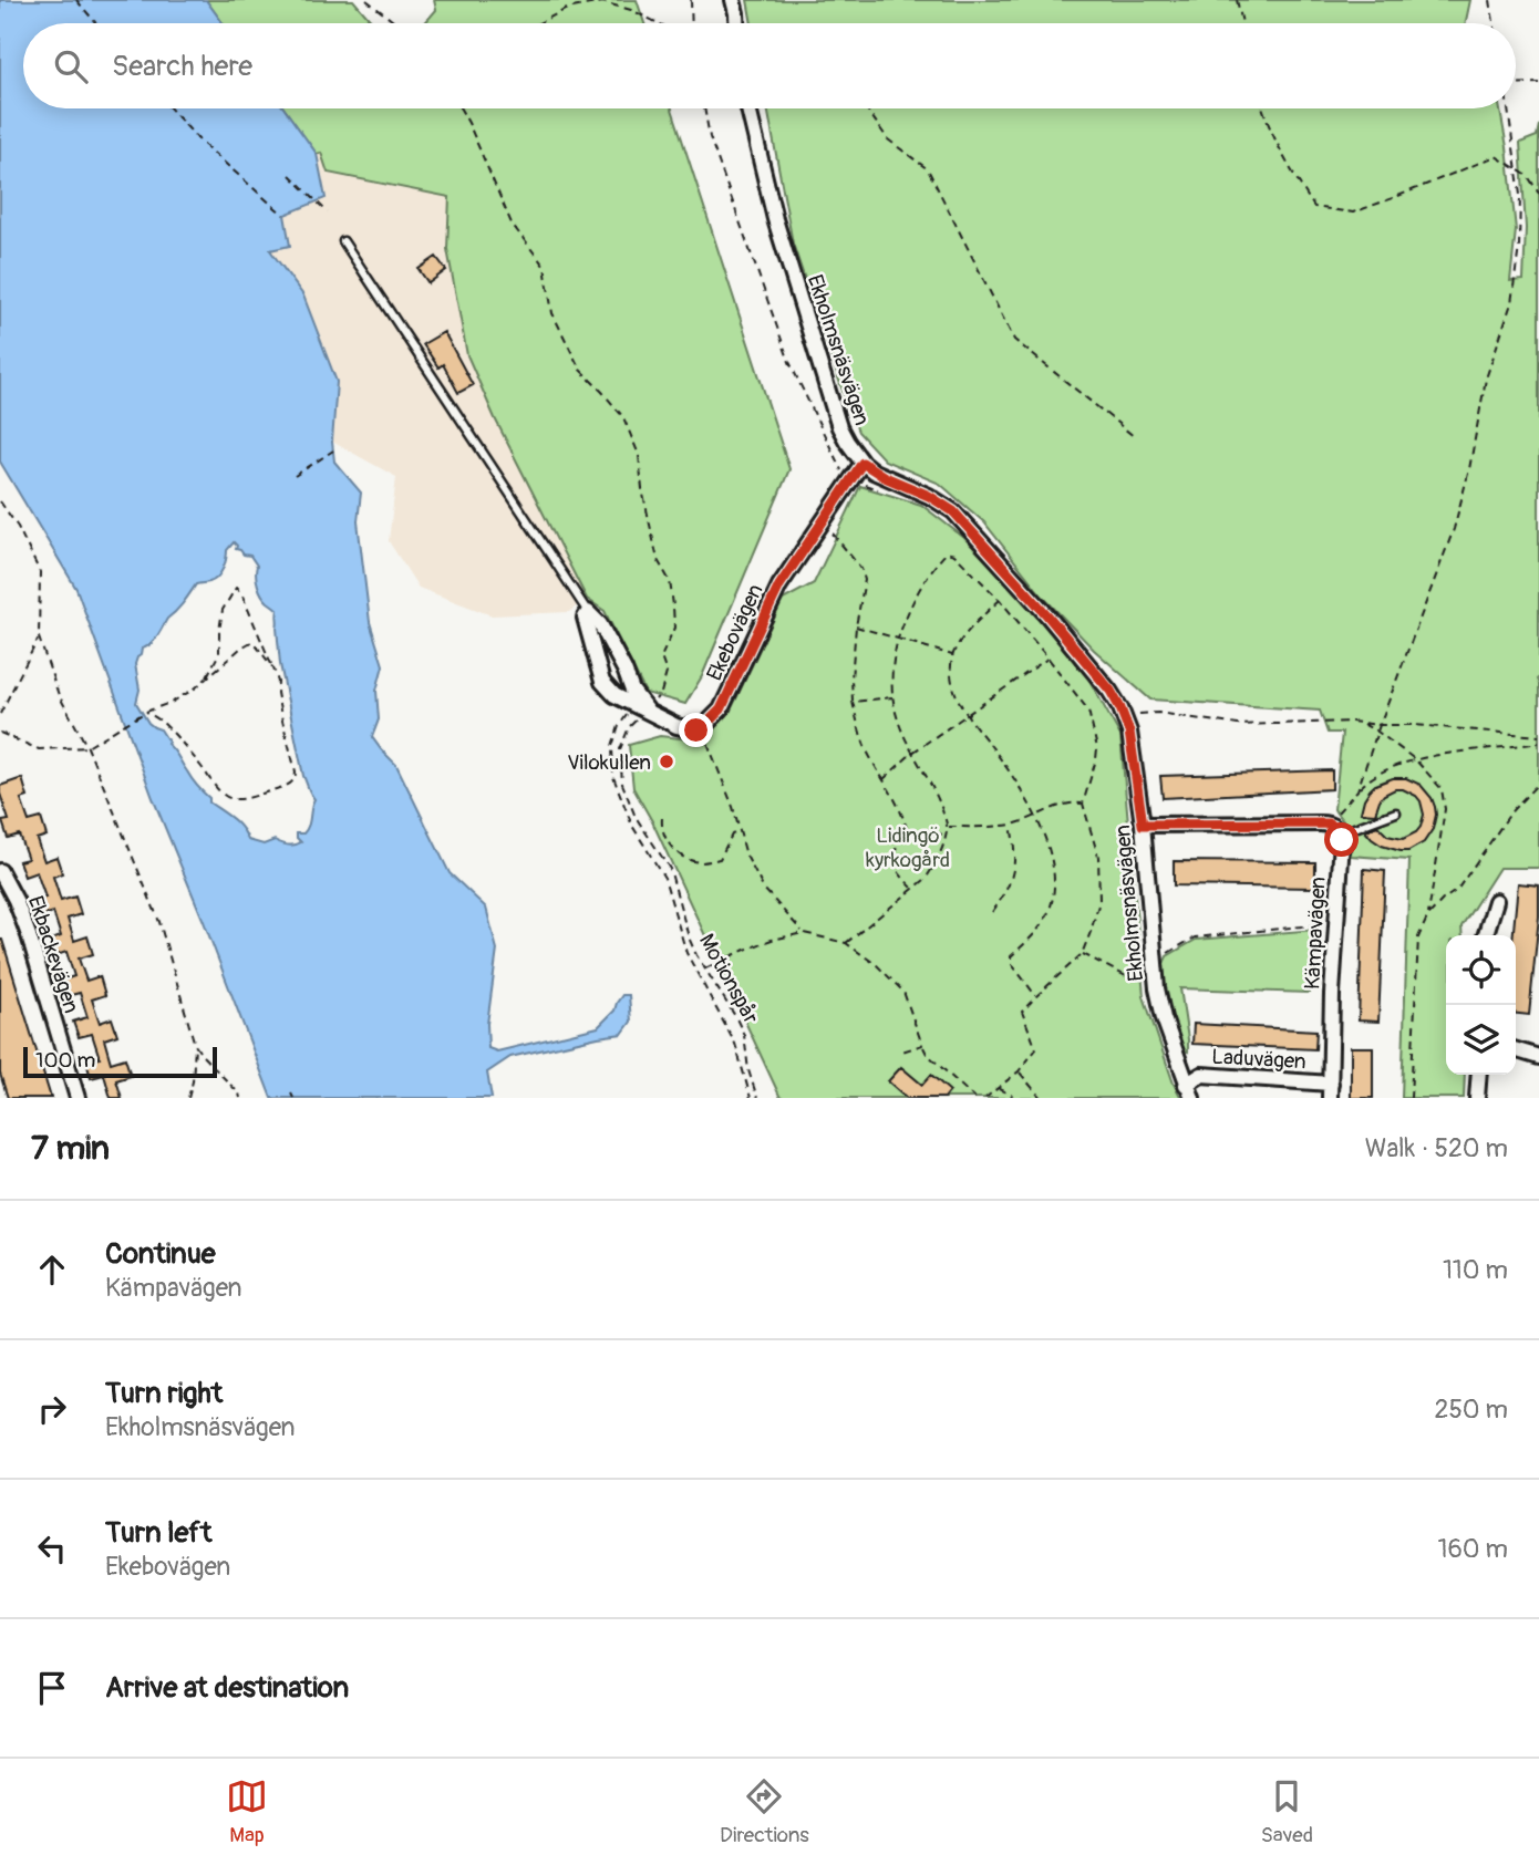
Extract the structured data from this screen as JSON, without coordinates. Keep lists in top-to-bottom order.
{
  "streets": {
    "street": [
      "Ekholmsnäsvägen",
      "Ekebovägen",
      "Kämpavägen",
      "Ekbackevägen",
      "Laduvägen"
    ],
    "path": ["Motionspår"]
  },
  "crossings": [
    ["Ekholmsnäsvägen", "Ekebovägen"],
    ["Ekholmsnäsvägen", "Laduvägen"],
    ["Kämpavägen", "Laduvägen"]
  ],
  "parks": ["Lidingö kyrkogård"],
  "places": ["Vilokullen"],
  "scale_bar": "100 m",
  "page": {
    "search": "Search here",
    "scale": "100 m",
    "heading": ["7 min", "Walk · 520 m"],
    "list": [
      ["Continue", "Kämpavägen", "110 m"],
      ["Turn right", "Ekholmsnäsvägen", "250 m"],
      ["Turn left", "Ekebovägen", "160 m"],
      "Arrive at destination"
    ],
    "nav": ["Map", "Directions", "Saved"]
  }
}
